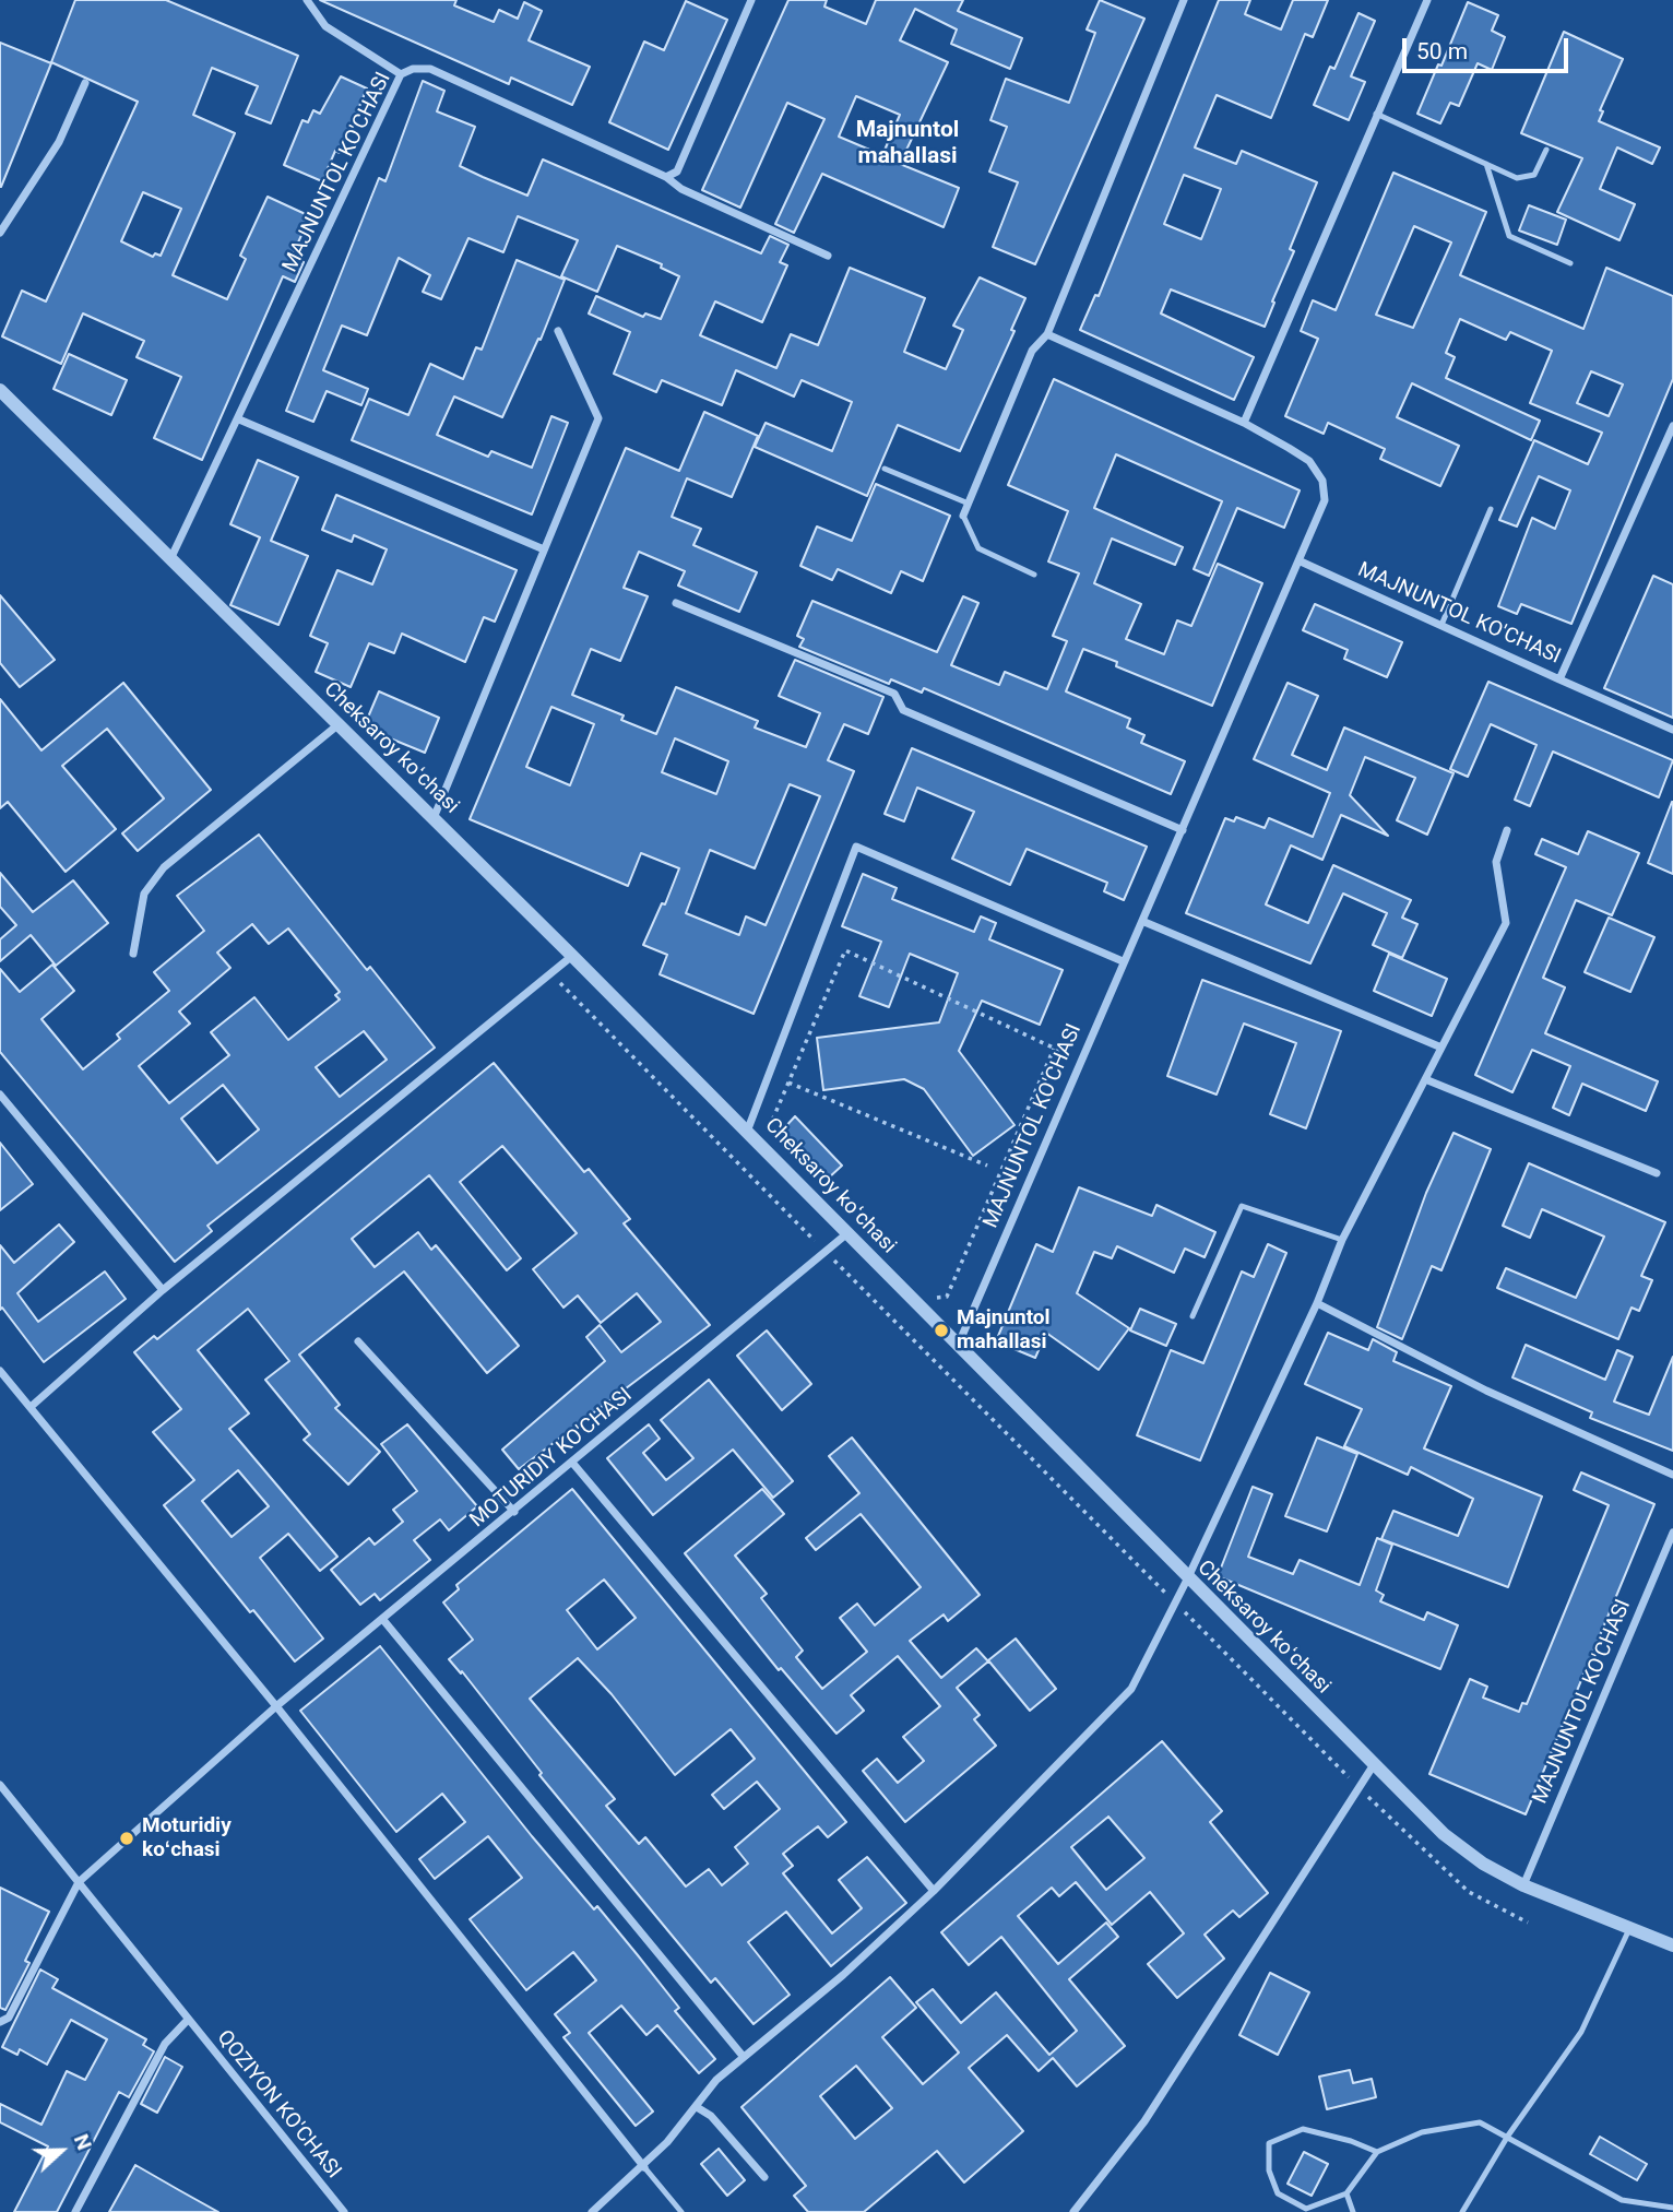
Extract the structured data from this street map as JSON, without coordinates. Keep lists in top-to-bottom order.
{
  "streets": {
    "street": [
      "MAJNUNTOL KO'CHASI",
      "Cheksaroy koʻchasi",
      "MOTURIDIY KO'CHASI",
      "QOZIYON KO'CHASI"
    ]
  },
  "crossings": [
    ["MAJNUNTOL KO'CHASI", "Cheksaroy koʻchasi"],
    ["Cheksaroy koʻchasi", "MOTURIDIY KO'CHASI"],
    ["MOTURIDIY KO'CHASI", "QOZIYON KO'CHASI"]
  ],
  "districts": ["Majnuntol mahallasi"],
  "places": ["Majnuntol mahallasi", "Moturidiy koʻchasi"],
  "scale_bar": "50 m",
  "north": "right"
}
